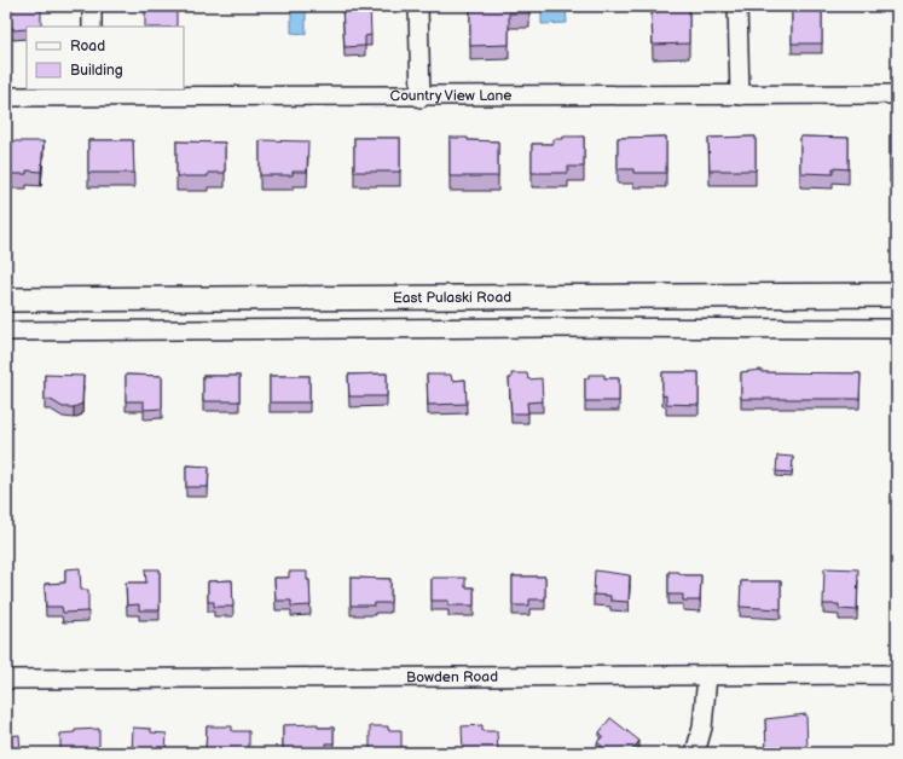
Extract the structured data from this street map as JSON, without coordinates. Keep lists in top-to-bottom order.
{
  "streets": {
    "main road": ["East Pulaski Road"],
    "street": ["Country View Lane", "Bowden Road"]
  },
  "legend": ["Road", "Building"]
}
